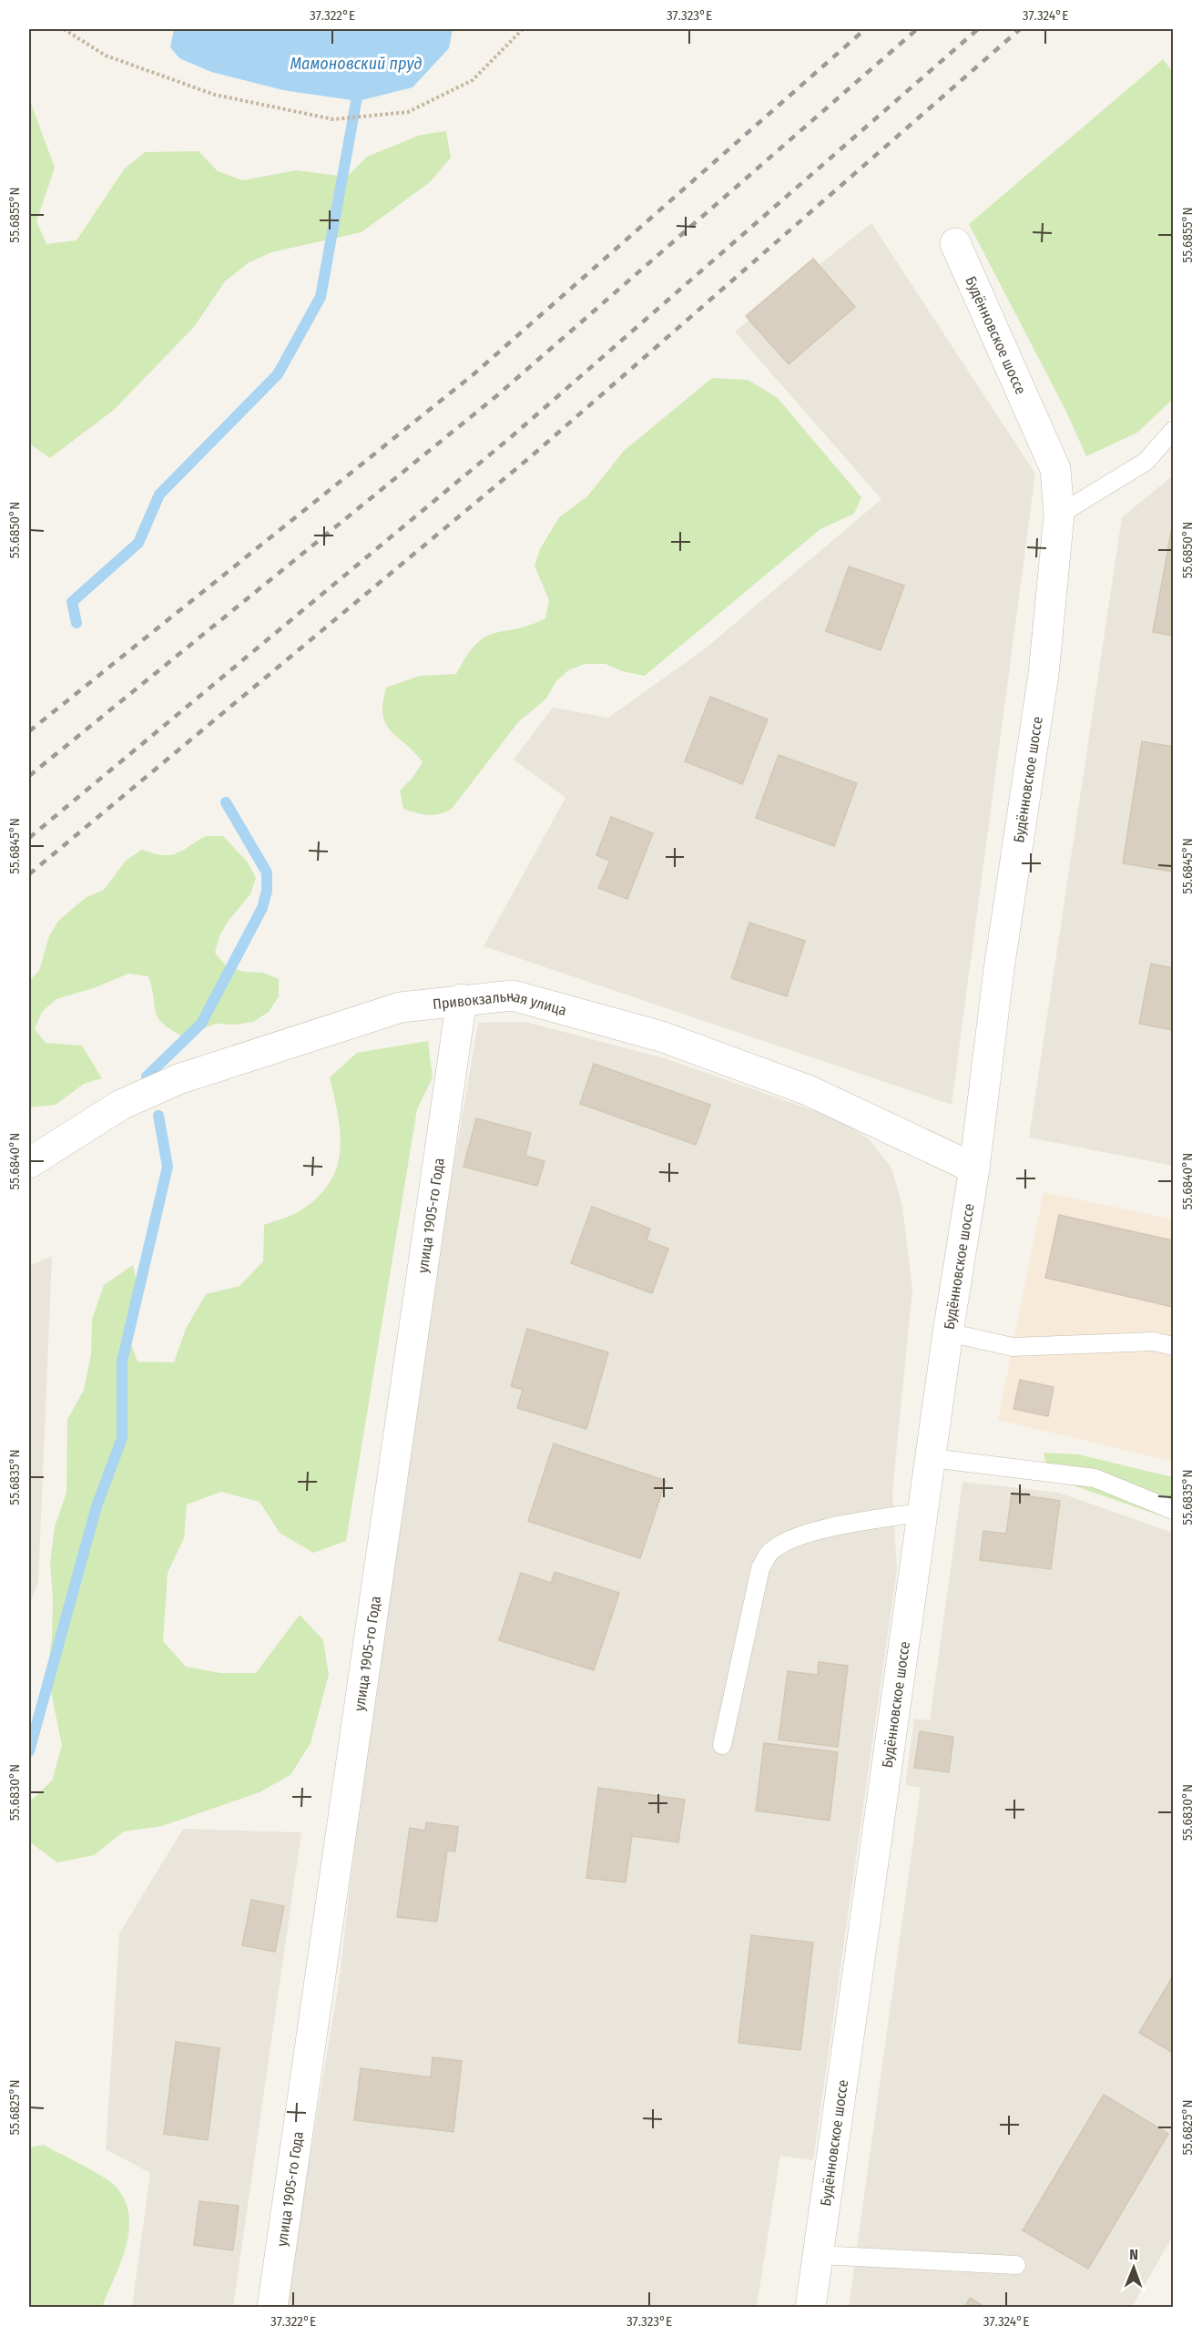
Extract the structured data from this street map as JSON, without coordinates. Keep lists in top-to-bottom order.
{
  "streets": {
    "street": ["Будённовское шоссе", "Привокзальная улица", "улица 1905-го Года"]
  },
  "crossings": [
    ["Будённовское шоссе", "Привокзальная улица"],
    ["Привокзальная улица", "улица 1905-го Года"]
  ],
  "water": ["Мамоновский пруд"],
  "north": "top",
  "coordinates": [
    "37.322°E",
    "37.323°E",
    "37.324°E",
    "55.6855°N",
    "55.6850°N",
    "55.6845°N",
    "55.6840°N",
    "55.6835°N",
    "55.6830°N",
    "55.6825°N"
  ]
}
